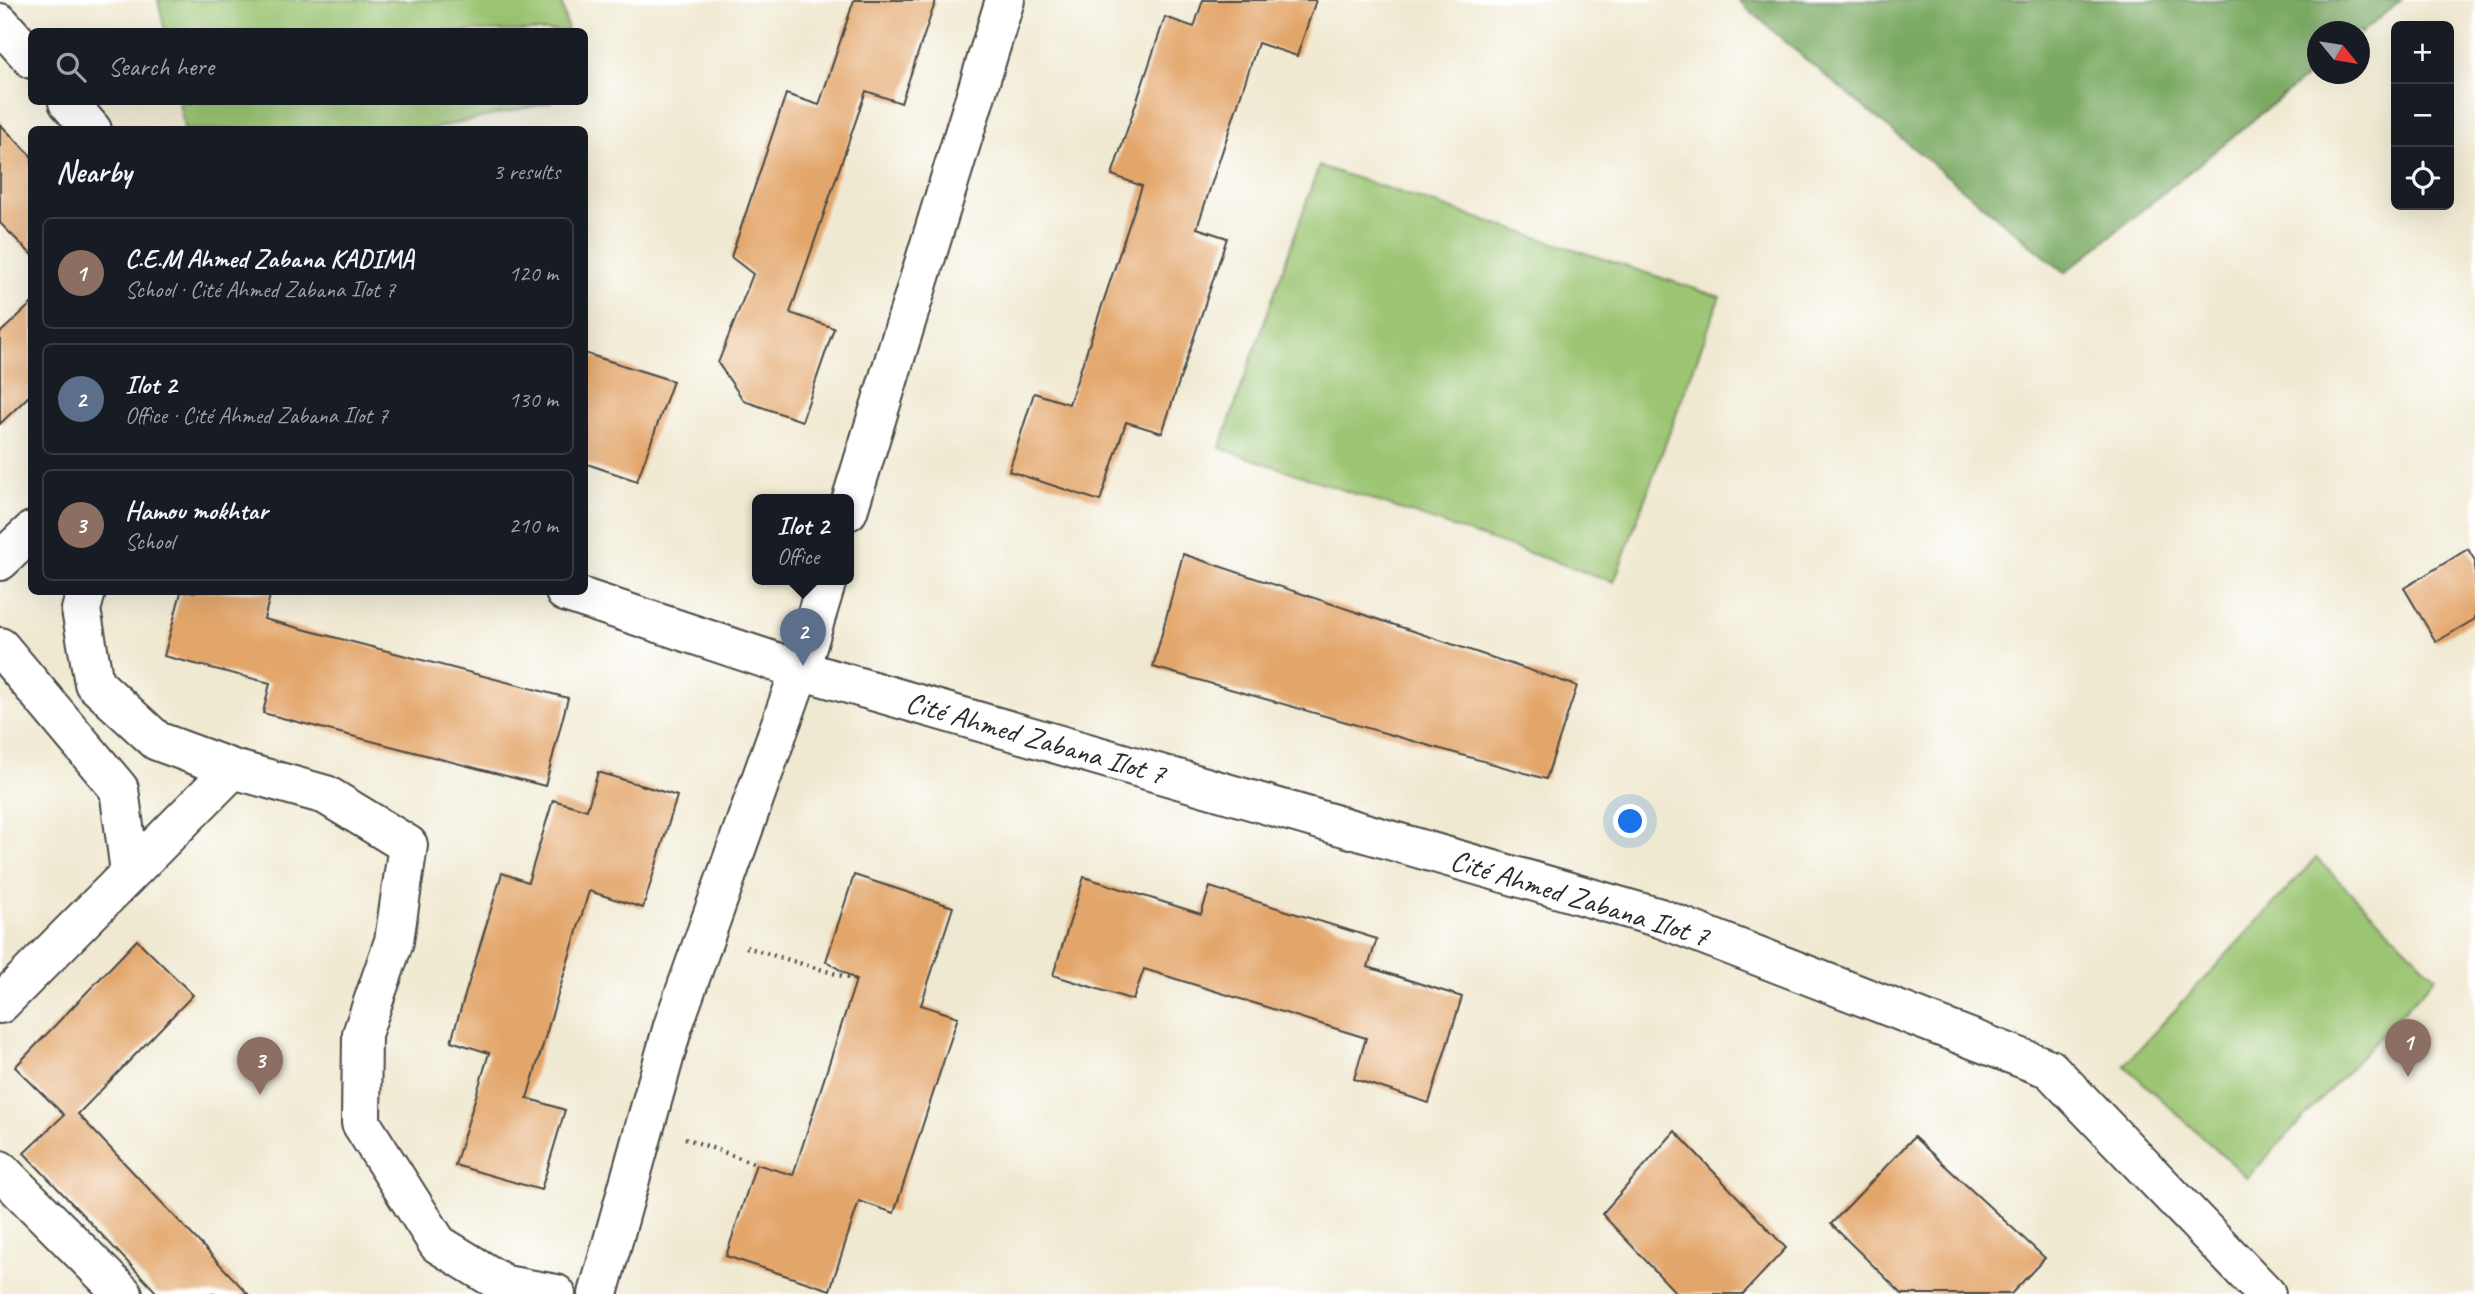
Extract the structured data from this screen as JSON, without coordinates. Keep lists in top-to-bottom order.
{
  "streets": {
    "street": ["Cité Ahmed Zabana Ilot 7"]
  },
  "north": "bottom right",
  "page": {
    "map_buttons": ["+", "−"],
    "search": "Search here",
    "heading": ["Nearby", "3 results"],
    "list": [
      {
        "mark": "1",
        "name": "C.E.M Ahmed Zabana KADIMA",
        "note": "School · Cité Ahmed Zabana Ilot 7",
        "value": "120 m"
      },
      {
        "mark": "2",
        "name": "Ilot 2",
        "note": "Office · Cité Ahmed Zabana Ilot 7",
        "value": "130 m"
      },
      {
        "mark": "3",
        "name": "Hamou mokhtar",
        "note": "School",
        "value": "210 m"
      }
    ],
    "popup": ["Ilot 2", "Office"],
    "pins": ["2", "1", "3"]
  }
}
